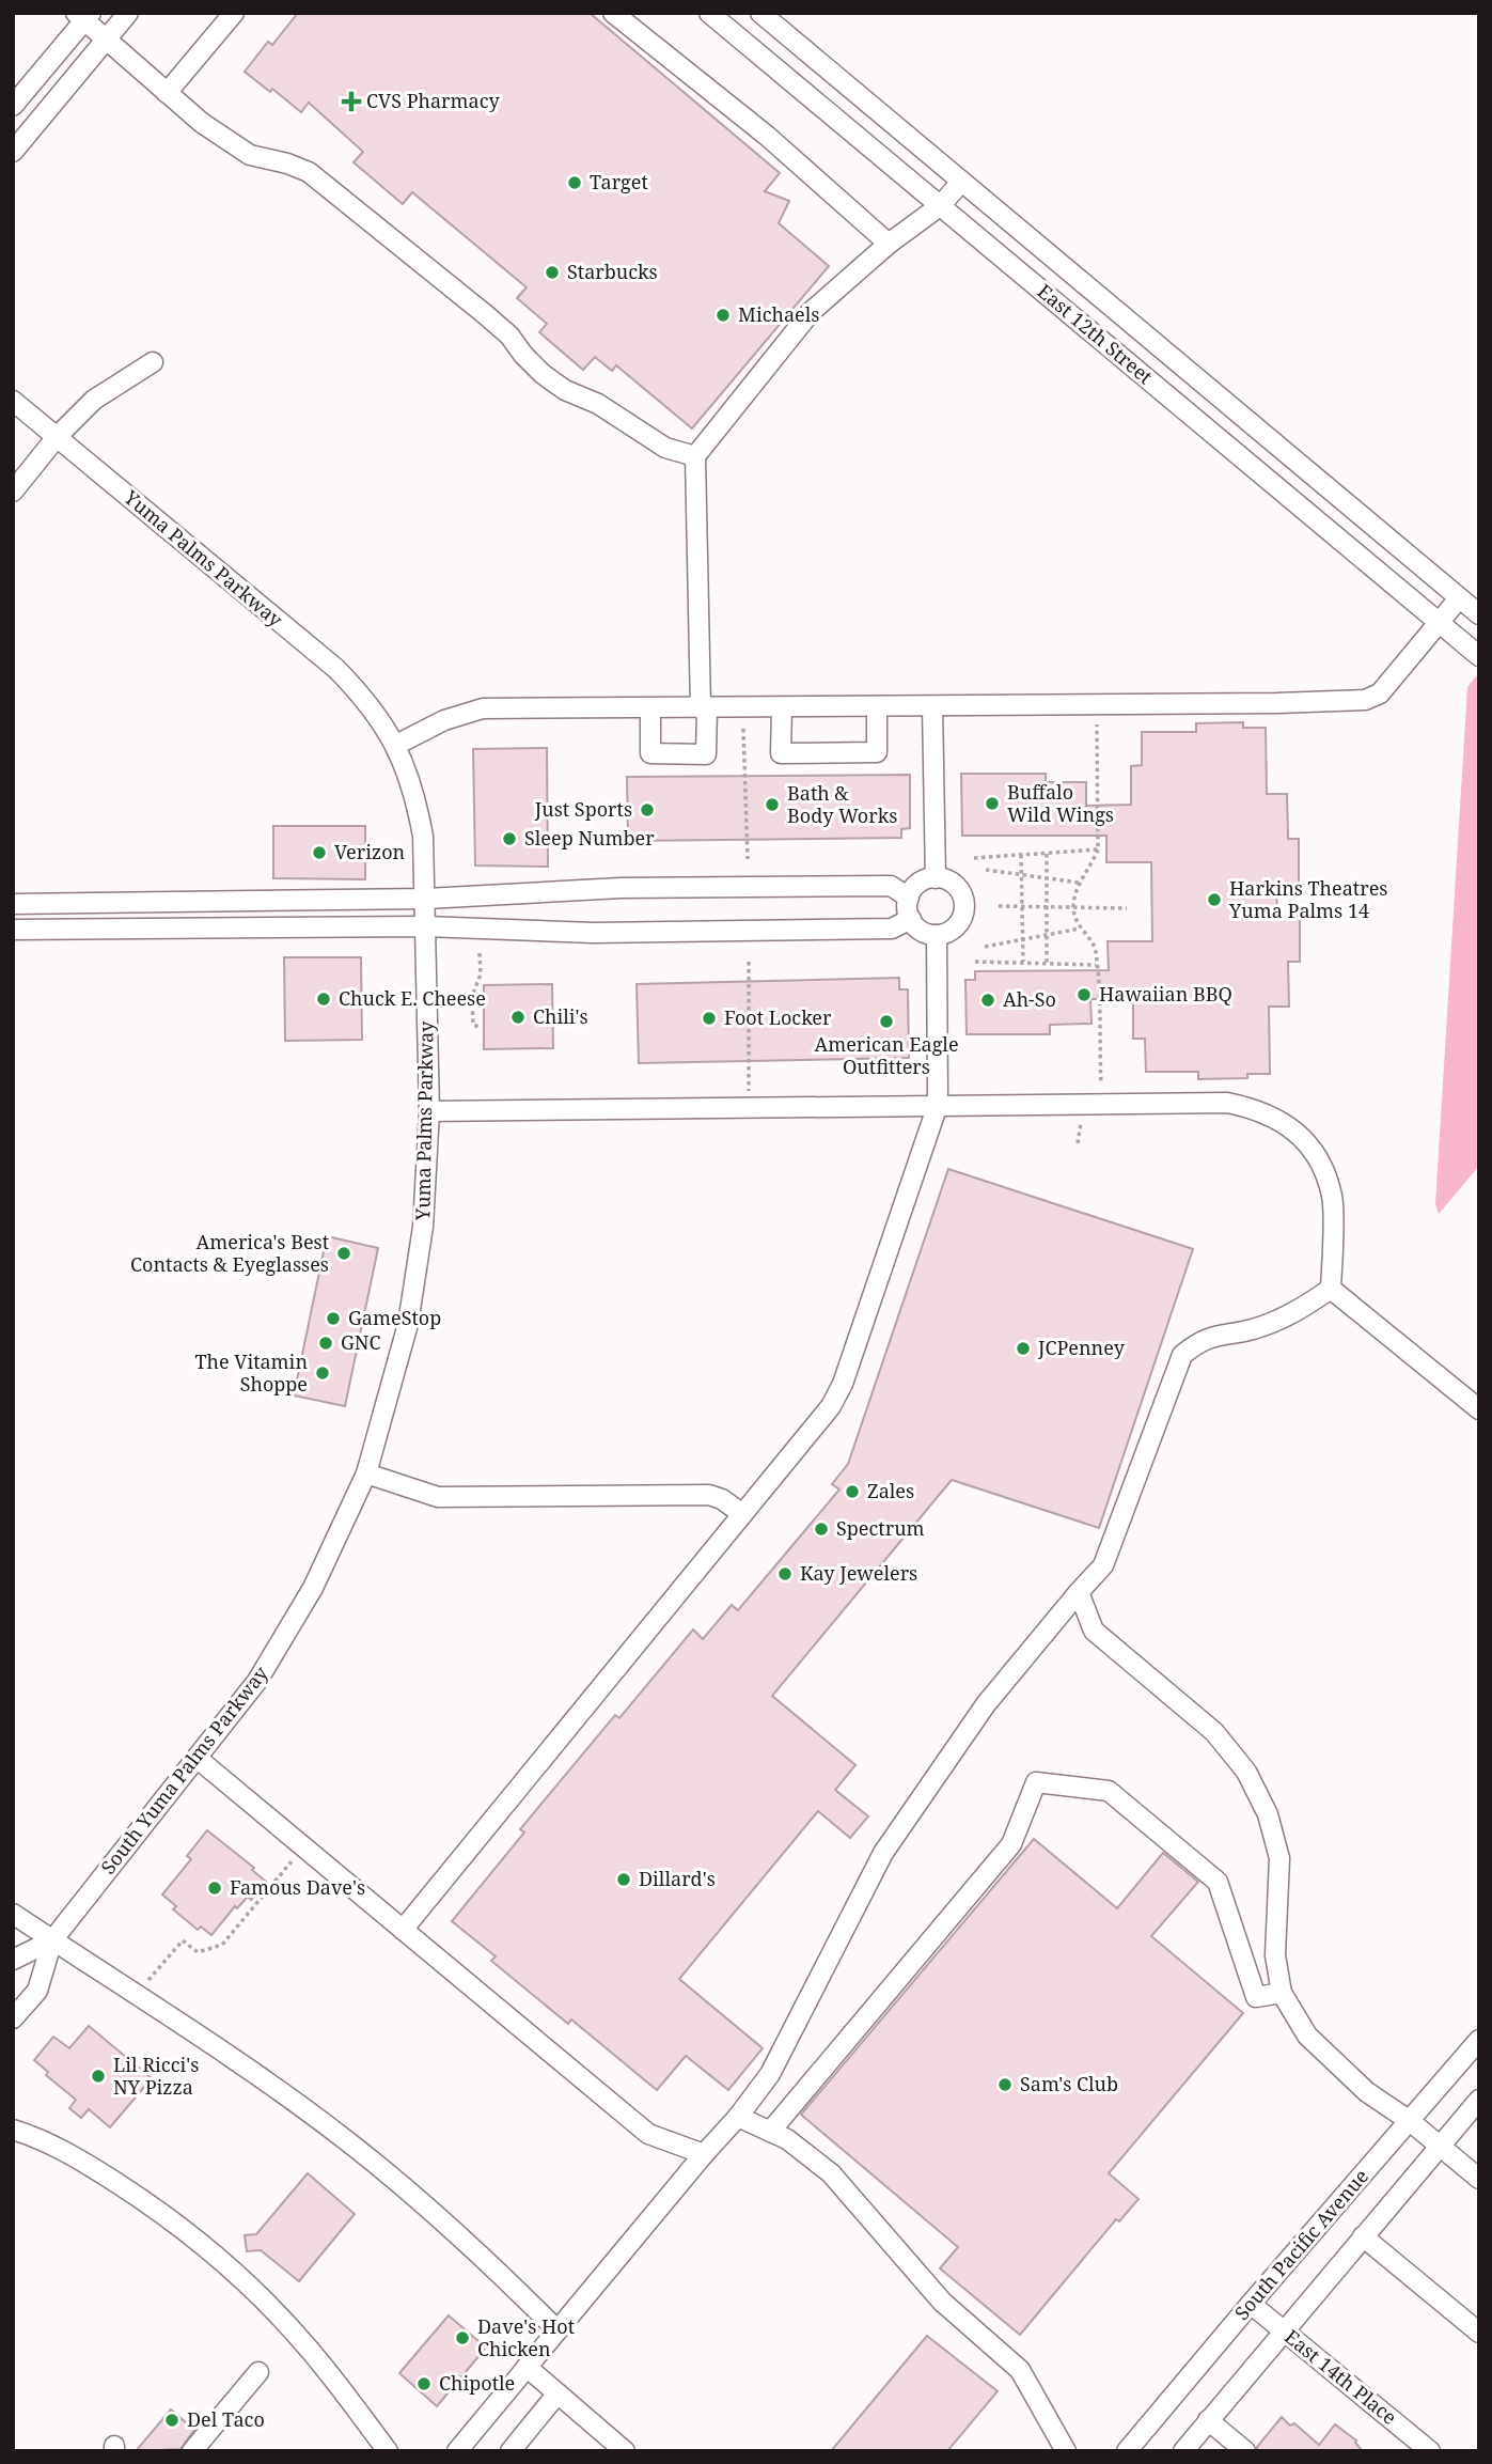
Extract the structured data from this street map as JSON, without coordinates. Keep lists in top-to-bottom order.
{
  "streets": {
    "street": [
      "East 12th Street",
      "Yuma Palms Parkway",
      "South Yuma Palms Parkway",
      "South Pacific Avenue",
      "East 14th Place"
    ]
  },
  "crossings": [
    ["Yuma Palms Parkway", "South Yuma Palms Parkway"],
    ["South Pacific Avenue", "East 14th Place"]
  ],
  "places": {
    "health": ["CVS Pharmacy"],
    "other": [
      "Target",
      "Starbucks",
      "Michaels",
      "Buffalo Wild Wings",
      "Bath & Body Works",
      "Just Sports",
      "Sleep Number",
      "Verizon",
      "Harkins Theatres Yuma Palms 14",
      "Hawaiian BBQ",
      "Chuck E. Cheese",
      "Ah-So",
      "Chili's",
      "Foot Locker",
      "American Eagle Outfitters",
      "America's Best Contacts & Eyeglasses",
      "GameStop",
      "GNC",
      "JCPenney",
      "The Vitamin Shoppe",
      "Zales",
      "Spectrum",
      "Kay Jewelers",
      "Dillard's",
      "Famous Dave's",
      "Lil Ricci's NY Pizza",
      "Sam's Club",
      "Dave's Hot Chicken",
      "Chipotle",
      "Del Taco"
    ]
  }
}
